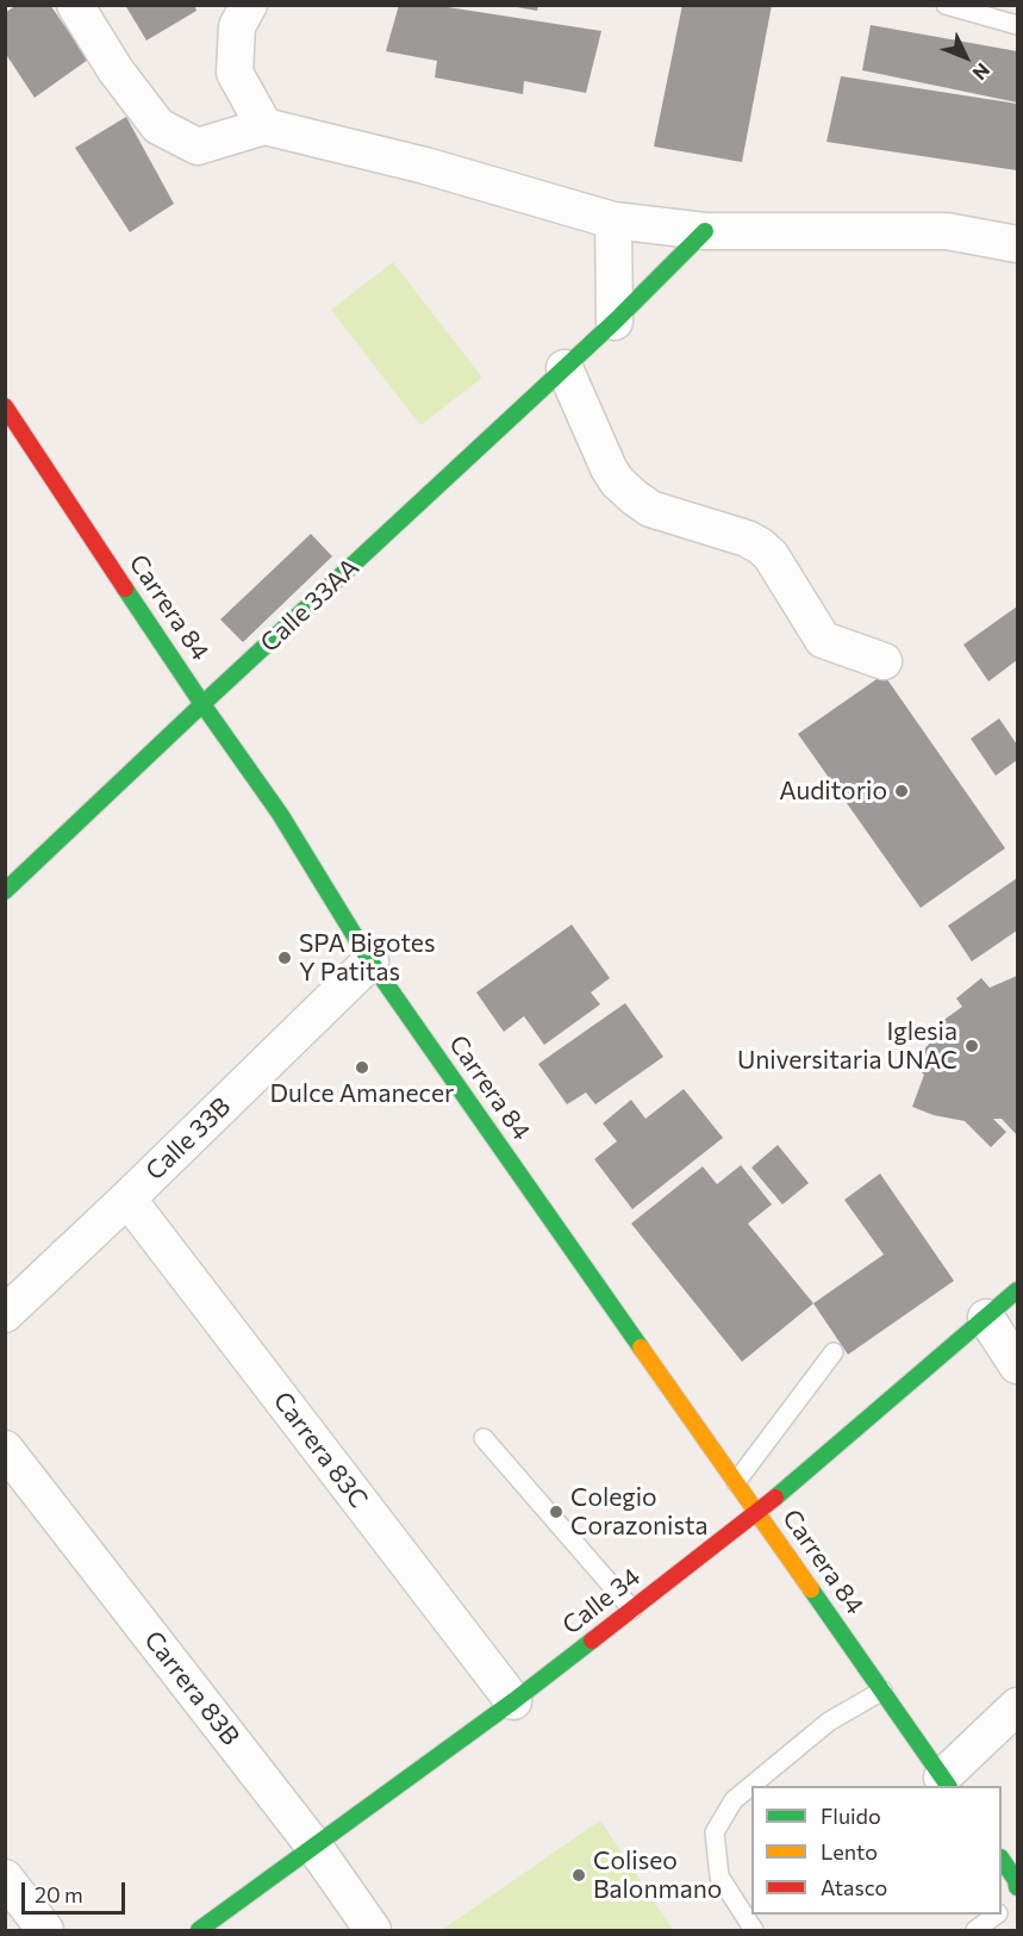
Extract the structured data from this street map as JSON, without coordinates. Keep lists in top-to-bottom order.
{
  "streets": {
    "street": [
      "Calle 33AA",
      "Carrera 84",
      "Calle 33B",
      "Carrera 83C",
      "Calle 34",
      "Carrera 83B"
    ]
  },
  "crossings": [
    ["Calle 33AA", "Carrera 84"],
    ["Carrera 84", "Calle 33B"],
    ["Carrera 84", "Calle 34"],
    ["Calle 33B", "Carrera 83C"],
    ["Carrera 83C", "Calle 34"],
    ["Calle 34", "Carrera 83B"]
  ],
  "places": [
    "Auditorio",
    "SPA Bigotes Y Patitas",
    "Iglesia Universitaria UNAC",
    "Dulce Amanecer",
    "Colegio Corazonista",
    "Coliseo Balonmano"
  ],
  "legend": ["Fluido", "Lento", "Atasco"],
  "scale_bar": "20 m",
  "north": "bottom right"
}
